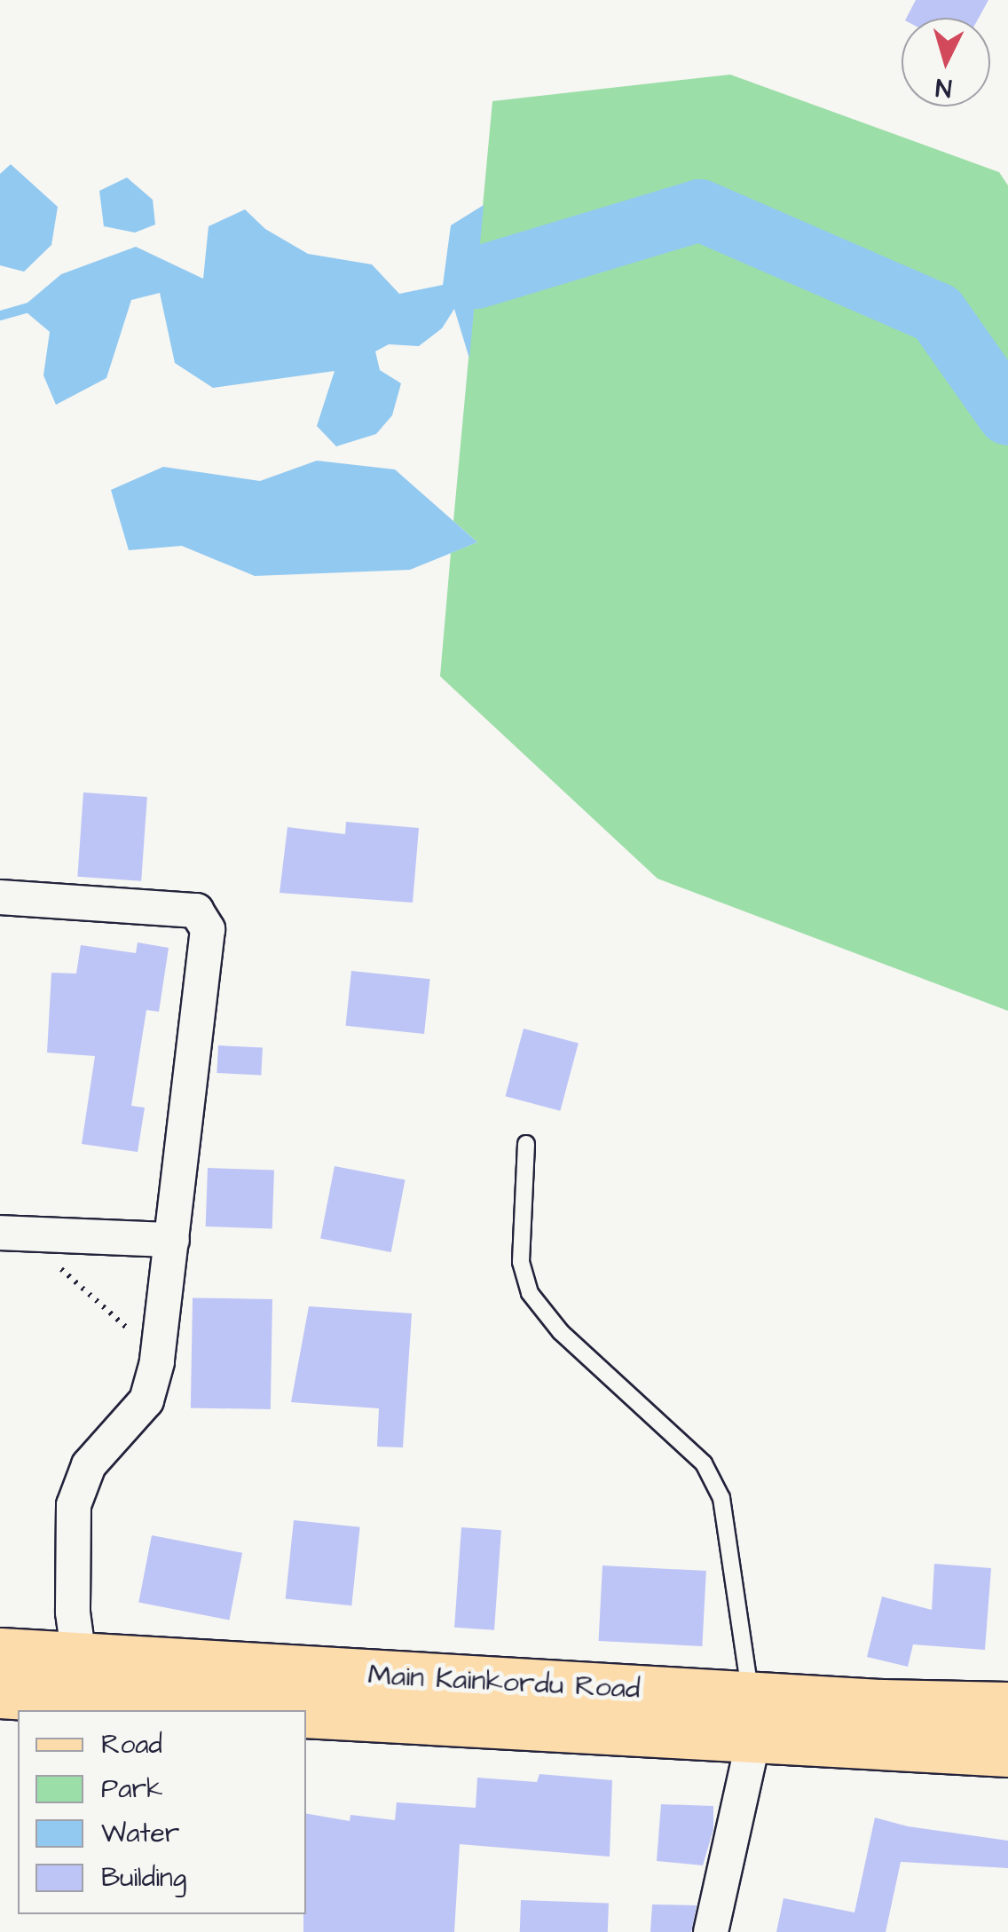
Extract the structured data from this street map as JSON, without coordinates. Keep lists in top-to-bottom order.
{
  "streets": {
    "main road": ["Main Kainkordu Road"]
  },
  "legend": [
    "Road",
    "Park",
    "Water",
    "Building"
  ],
  "north": "bottom"
}
